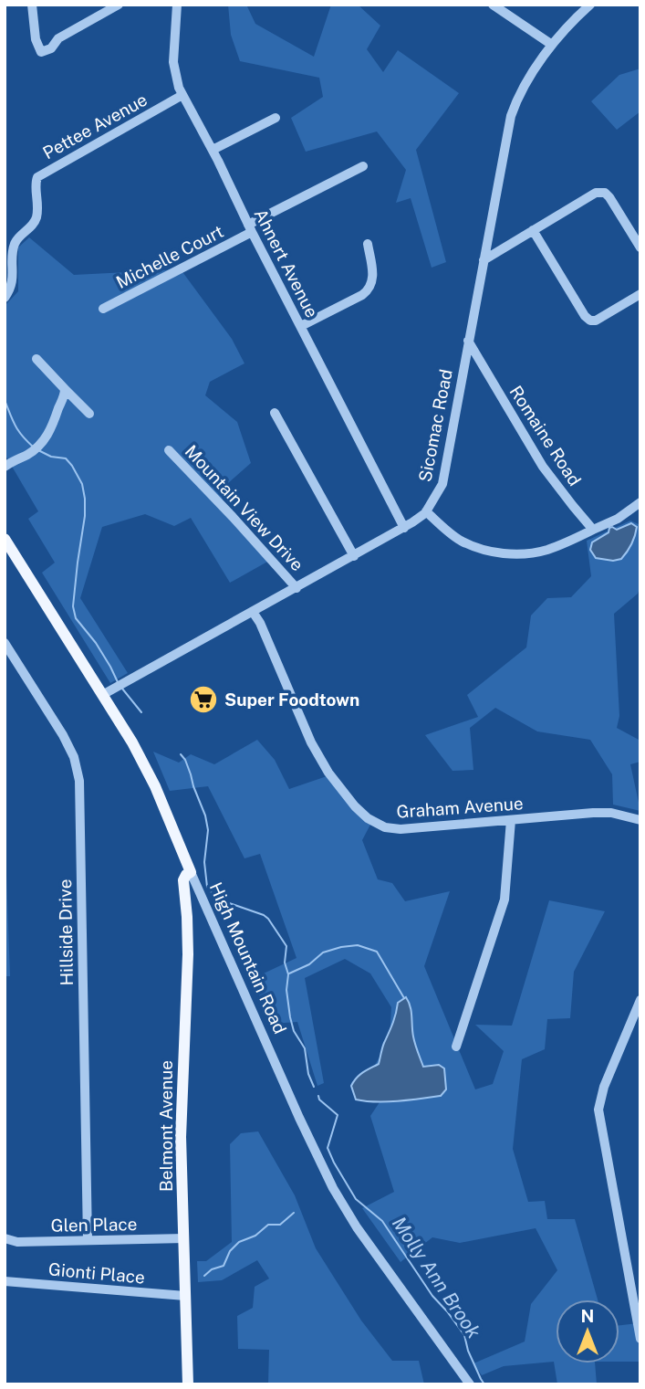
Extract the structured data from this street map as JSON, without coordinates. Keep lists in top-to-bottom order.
{
  "streets": {
    "main road": ["High Mountain Road", "Belmont Avenue"],
    "street": [
      "Pettee Avenue",
      "Michelle Court",
      "Ahnert Avenue",
      "Sicomac Road",
      "Romaine Road",
      "Mountain View Drive",
      "Graham Avenue",
      "Hillside Drive",
      "Glen Place",
      "Gionti Place"
    ]
  },
  "crossings": [
    ["Pettee Avenue", "Ahnert Avenue"],
    ["Michelle Court", "Ahnert Avenue"],
    ["Ahnert Avenue", "Sicomac Road"],
    ["Sicomac Road", "Romaine Road"],
    ["Sicomac Road", "Mountain View Drive"],
    ["Sicomac Road", "Graham Avenue"],
    ["Sicomac Road", "High Mountain Road"],
    ["Hillside Drive", "Glen Place"],
    ["High Mountain Road", "Belmont Avenue"],
    ["Belmont Avenue", "Glen Place"],
    ["Belmont Avenue", "Gionti Place"]
  ],
  "water": ["Molly Ann Brook"],
  "places": {
    "supermarket": ["Super Foodtown"]
  },
  "north": "top"
}
